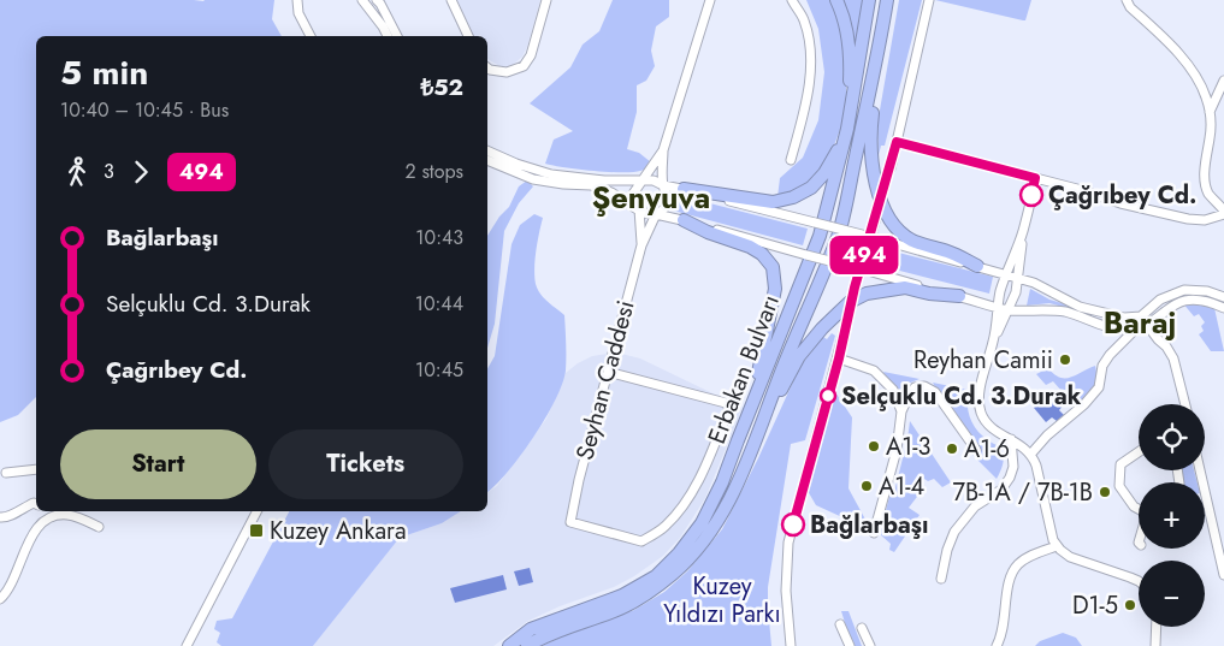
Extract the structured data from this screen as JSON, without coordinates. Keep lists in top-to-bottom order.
{
  "streets": {
    "highway": ["Erbakan Bulvarı"],
    "street": ["Seyhan Caddesi"]
  },
  "districts": ["Şenyuva", "Baraj"],
  "parks": ["Kuzey Yıldızı Parkı"],
  "places": {
    "other": [
      "Çağrıbey Cd.",
      "Reyhan Camii",
      "Selçuklu Cd. 3.Durak",
      "A1-3",
      "A1-6",
      "A1-4",
      "7B-1A / 7B-1B",
      "Bağlarbaşı",
      "D1-5"
    ],
    "transit": ["Kuzey Ankara"]
  },
  "lines": ["bus line 494"],
  "page": {
    "on_map": "494",
    "heading": ["5 min", "10:40 – 10:45 · Bus", "₺52"],
    "legs": ["3", "494", "2 stops"],
    "list": [
      {
        "name": "Bağlarbaşı",
        "value": "10:43"
      },
      {
        "name": "Selçuklu Cd. 3.Durak",
        "value": "10:44"
      },
      {
        "name": "Çağrıbey Cd.",
        "value": "10:45"
      }
    ],
    "map_buttons": ["+", "−"],
    "buttons": ["Start", "Tickets"]
  }
}
